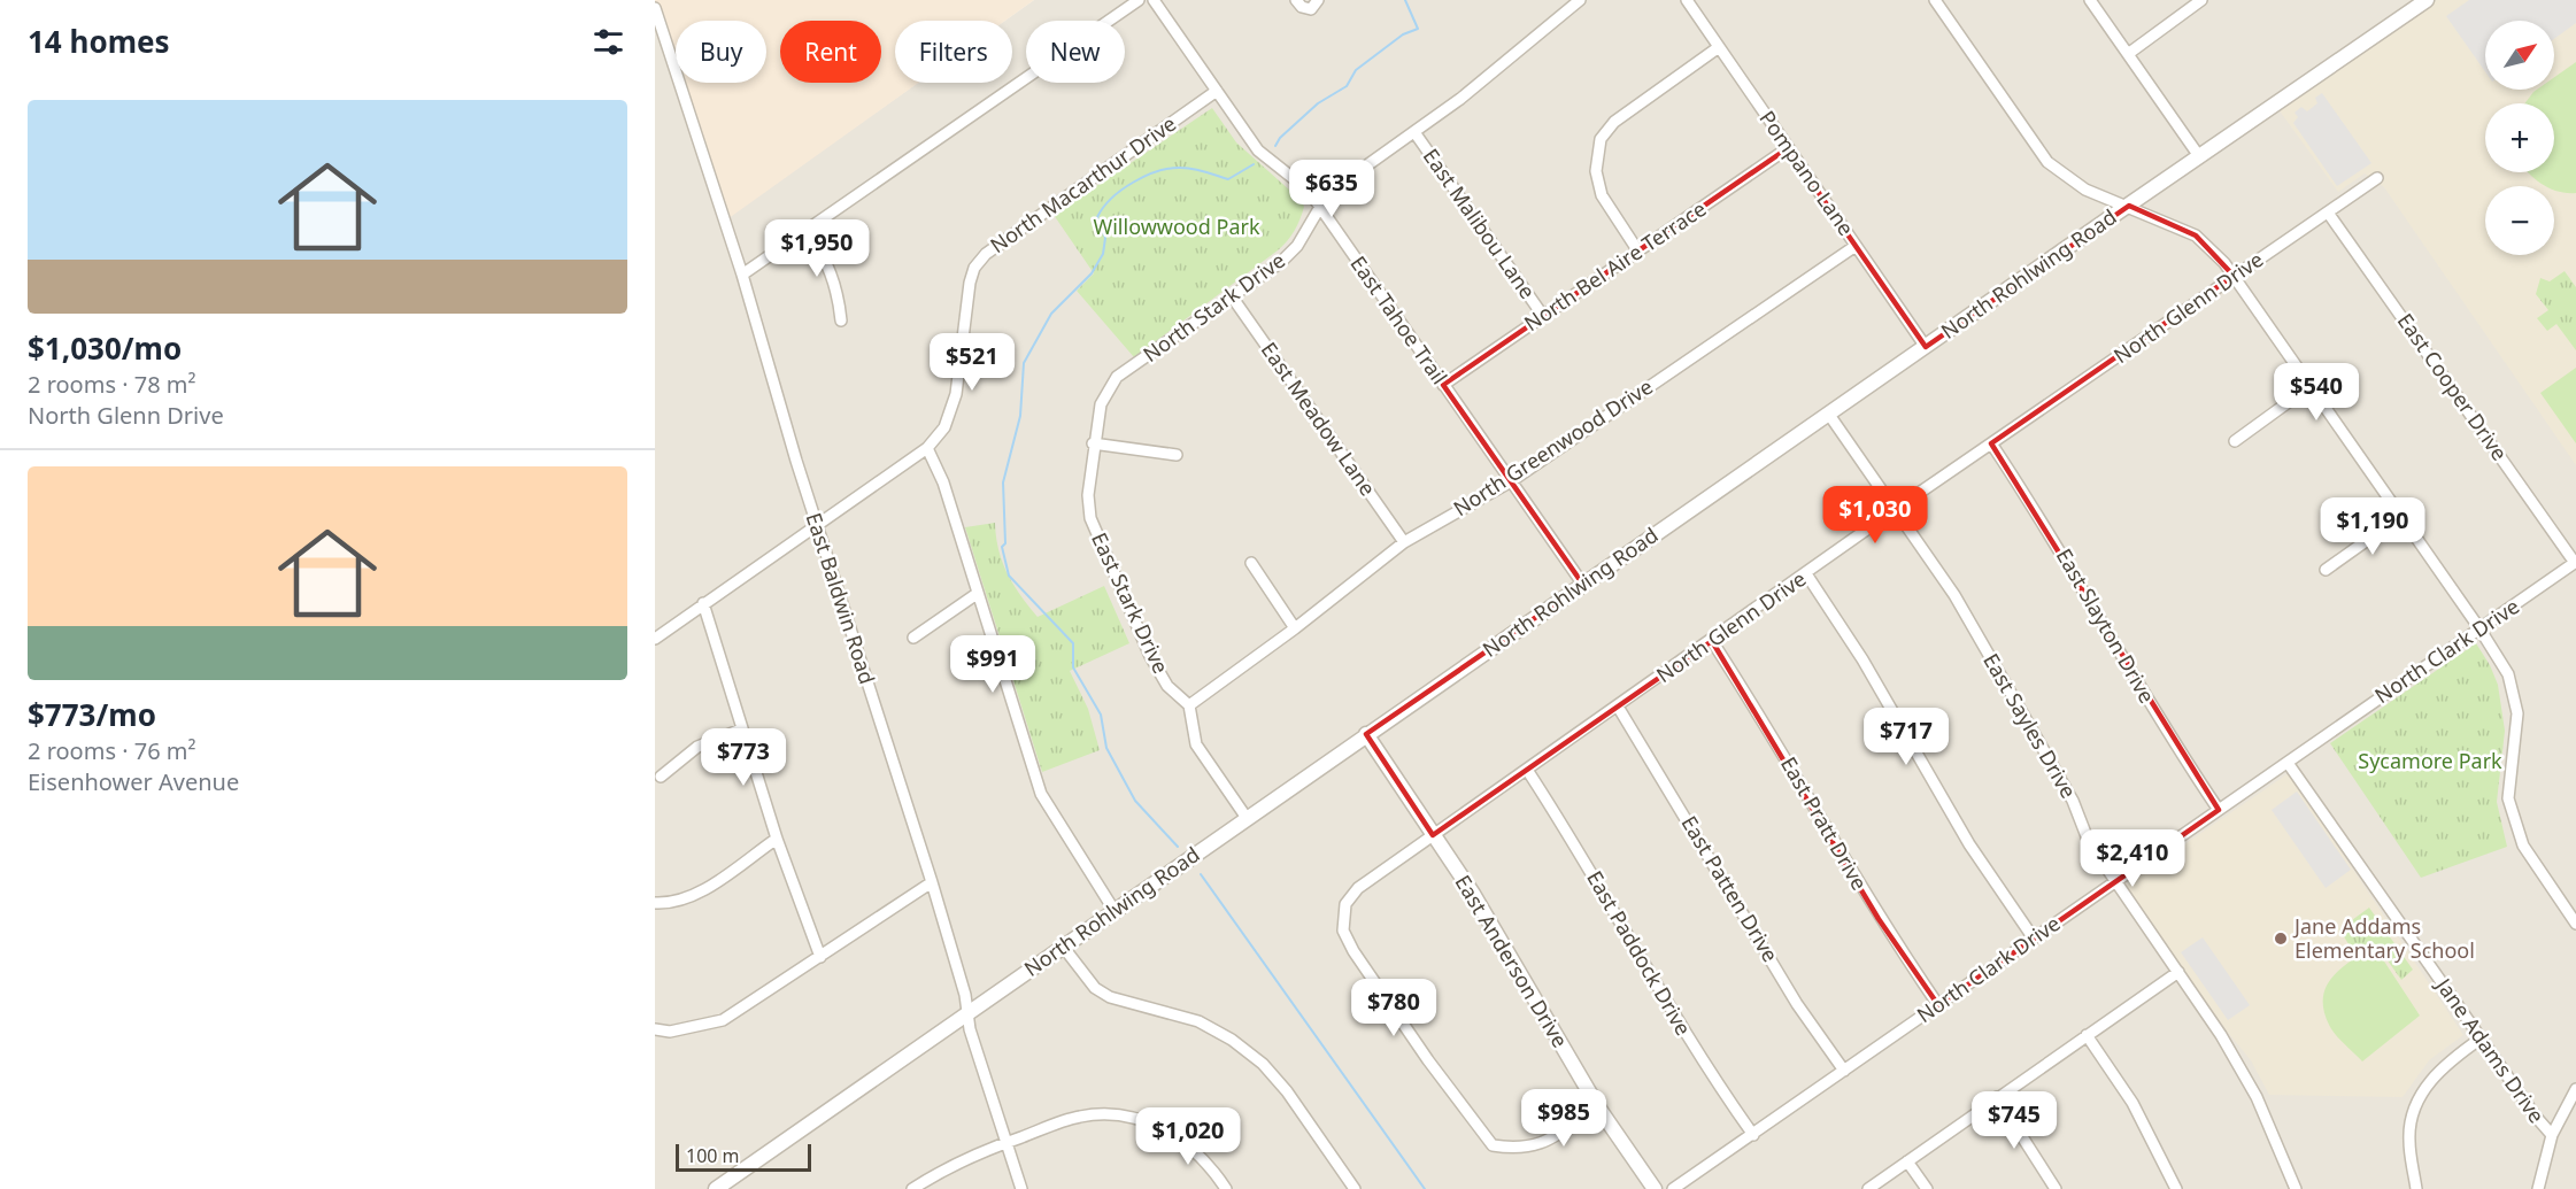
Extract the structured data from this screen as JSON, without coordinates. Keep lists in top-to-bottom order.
{
  "streets": {
    "street": [
      "Pompano Lane",
      "North Macarthur Drive",
      "East Malibou Lane",
      "North Bel Aire Terrace",
      "North Rohlwing Road",
      "North Stark Drive",
      "North Glenn Drive",
      "East Tahoe Trail",
      "East Cooper Drive",
      "East Meadow Lane",
      "North Greenwood Drive",
      "East Baldwin Road",
      "East Stark Drive",
      "East Slayton Drive",
      "North Clark Drive",
      "East Sayles Drive",
      "East Pratt Drive",
      "East Patten Drive",
      "East Paddock Drive",
      "East Anderson Drive",
      "Jane Adams Drive"
    ]
  },
  "crossings": [
    ["Pompano Lane", "North Bel Aire Terrace"],
    ["Pompano Lane", "North Rohlwing Road"],
    ["Pompano Lane", "North Greenwood Drive"],
    ["North Macarthur Drive", "East Tahoe Trail"],
    ["North Macarthur Drive", "East Baldwin Road"],
    ["East Malibou Lane", "North Bel Aire Terrace"],
    ["East Malibou Lane", "North Stark Drive"],
    ["North Bel Aire Terrace", "East Tahoe Trail"],
    ["North Rohlwing Road", "East Tahoe Trail"],
    ["North Rohlwing Road", "East Baldwin Road"],
    ["North Rohlwing Road", "East Sayles Drive"],
    ["North Rohlwing Road", "East Anderson Drive"],
    ["North Stark Drive", "East Tahoe Trail"],
    ["North Stark Drive", "East Meadow Lane"],
    ["North Stark Drive", "East Stark Drive"],
    ["North Glenn Drive", "East Cooper Drive"],
    ["North Glenn Drive", "East Slayton Drive"],
    ["North Glenn Drive", "East Sayles Drive"],
    ["North Glenn Drive", "East Pratt Drive"],
    ["North Glenn Drive", "East Patten Drive"],
    ["North Glenn Drive", "East Paddock Drive"],
    ["North Glenn Drive", "East Anderson Drive"],
    ["East Tahoe Trail", "North Greenwood Drive"],
    ["East Cooper Drive", "North Clark Drive"],
    ["East Meadow Lane", "North Greenwood Drive"],
    ["North Greenwood Drive", "East Stark Drive"],
    ["East Slayton Drive", "North Clark Drive"],
    ["North Clark Drive", "East Sayles Drive"],
    ["North Clark Drive", "East Pratt Drive"],
    ["North Clark Drive", "East Patten Drive"],
    ["North Clark Drive", "East Paddock Drive"],
    ["North Clark Drive", "Jane Adams Drive"]
  ],
  "parks": ["Willowwood Park", "Sycamore Park"],
  "places": ["Jane Addams Elementary School"],
  "scale_bar": "100 m",
  "north": "top right",
  "page": {
    "heading": "14 homes",
    "map_buttons": ["+", "−"],
    "chip": [
      "Buy",
      "Rent",
      "Filters",
      "New"
    ],
    "list": [
      {
        "name": "$1,030/mo",
        "note": "2 rooms · 78 m² · North Glenn Drive"
      },
      {
        "name": "$773/mo",
        "note": "2 rooms · 76 m² · Eisenhower Avenue"
      }
    ],
    "price": [
      "$635",
      "$1,950",
      "$521",
      "$540",
      "$1,030",
      "$1,190",
      "$991",
      "$717",
      "$773",
      "$2,410",
      "$780",
      "$985",
      "$745",
      "$1,020"
    ],
    "scale": "100 m"
  }
}
